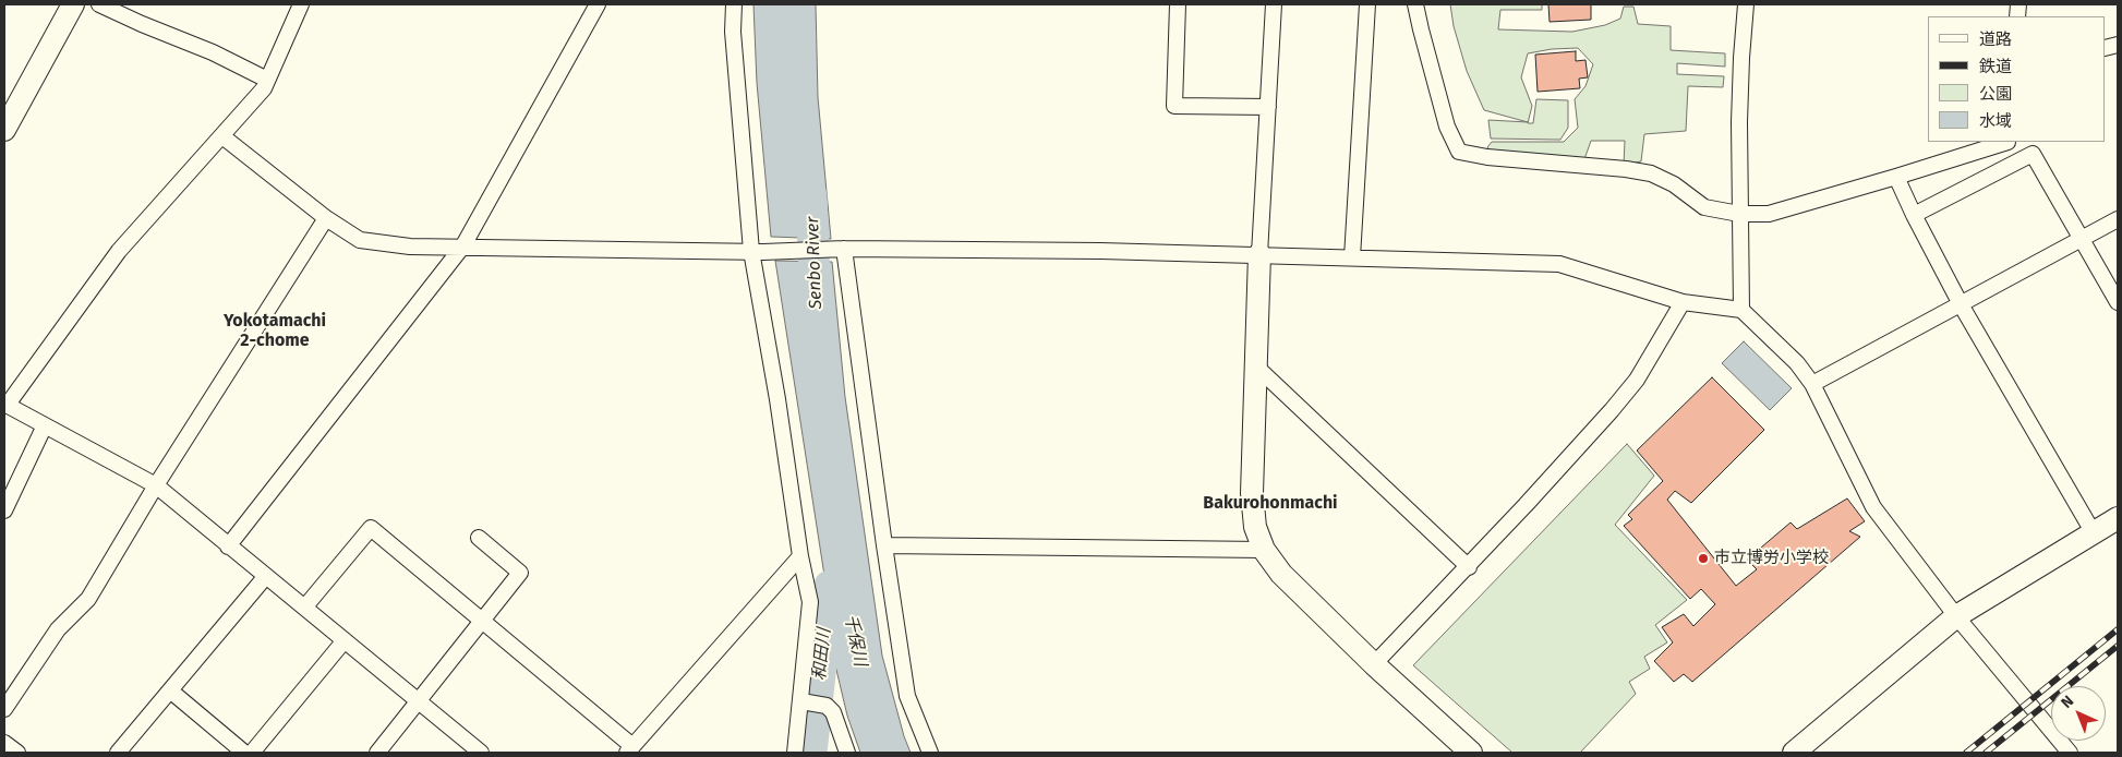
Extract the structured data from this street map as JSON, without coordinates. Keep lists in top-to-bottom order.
{
  "districts": ["Yokotamachi 2-chome", "Bakurohonmachi"],
  "water": ["Senbo River", "千保川", "和田川"],
  "places": ["市立博労小学校"],
  "legend": [
    "道路",
    "鉄道",
    "公園",
    "水域"
  ],
  "north": "top left"
}
